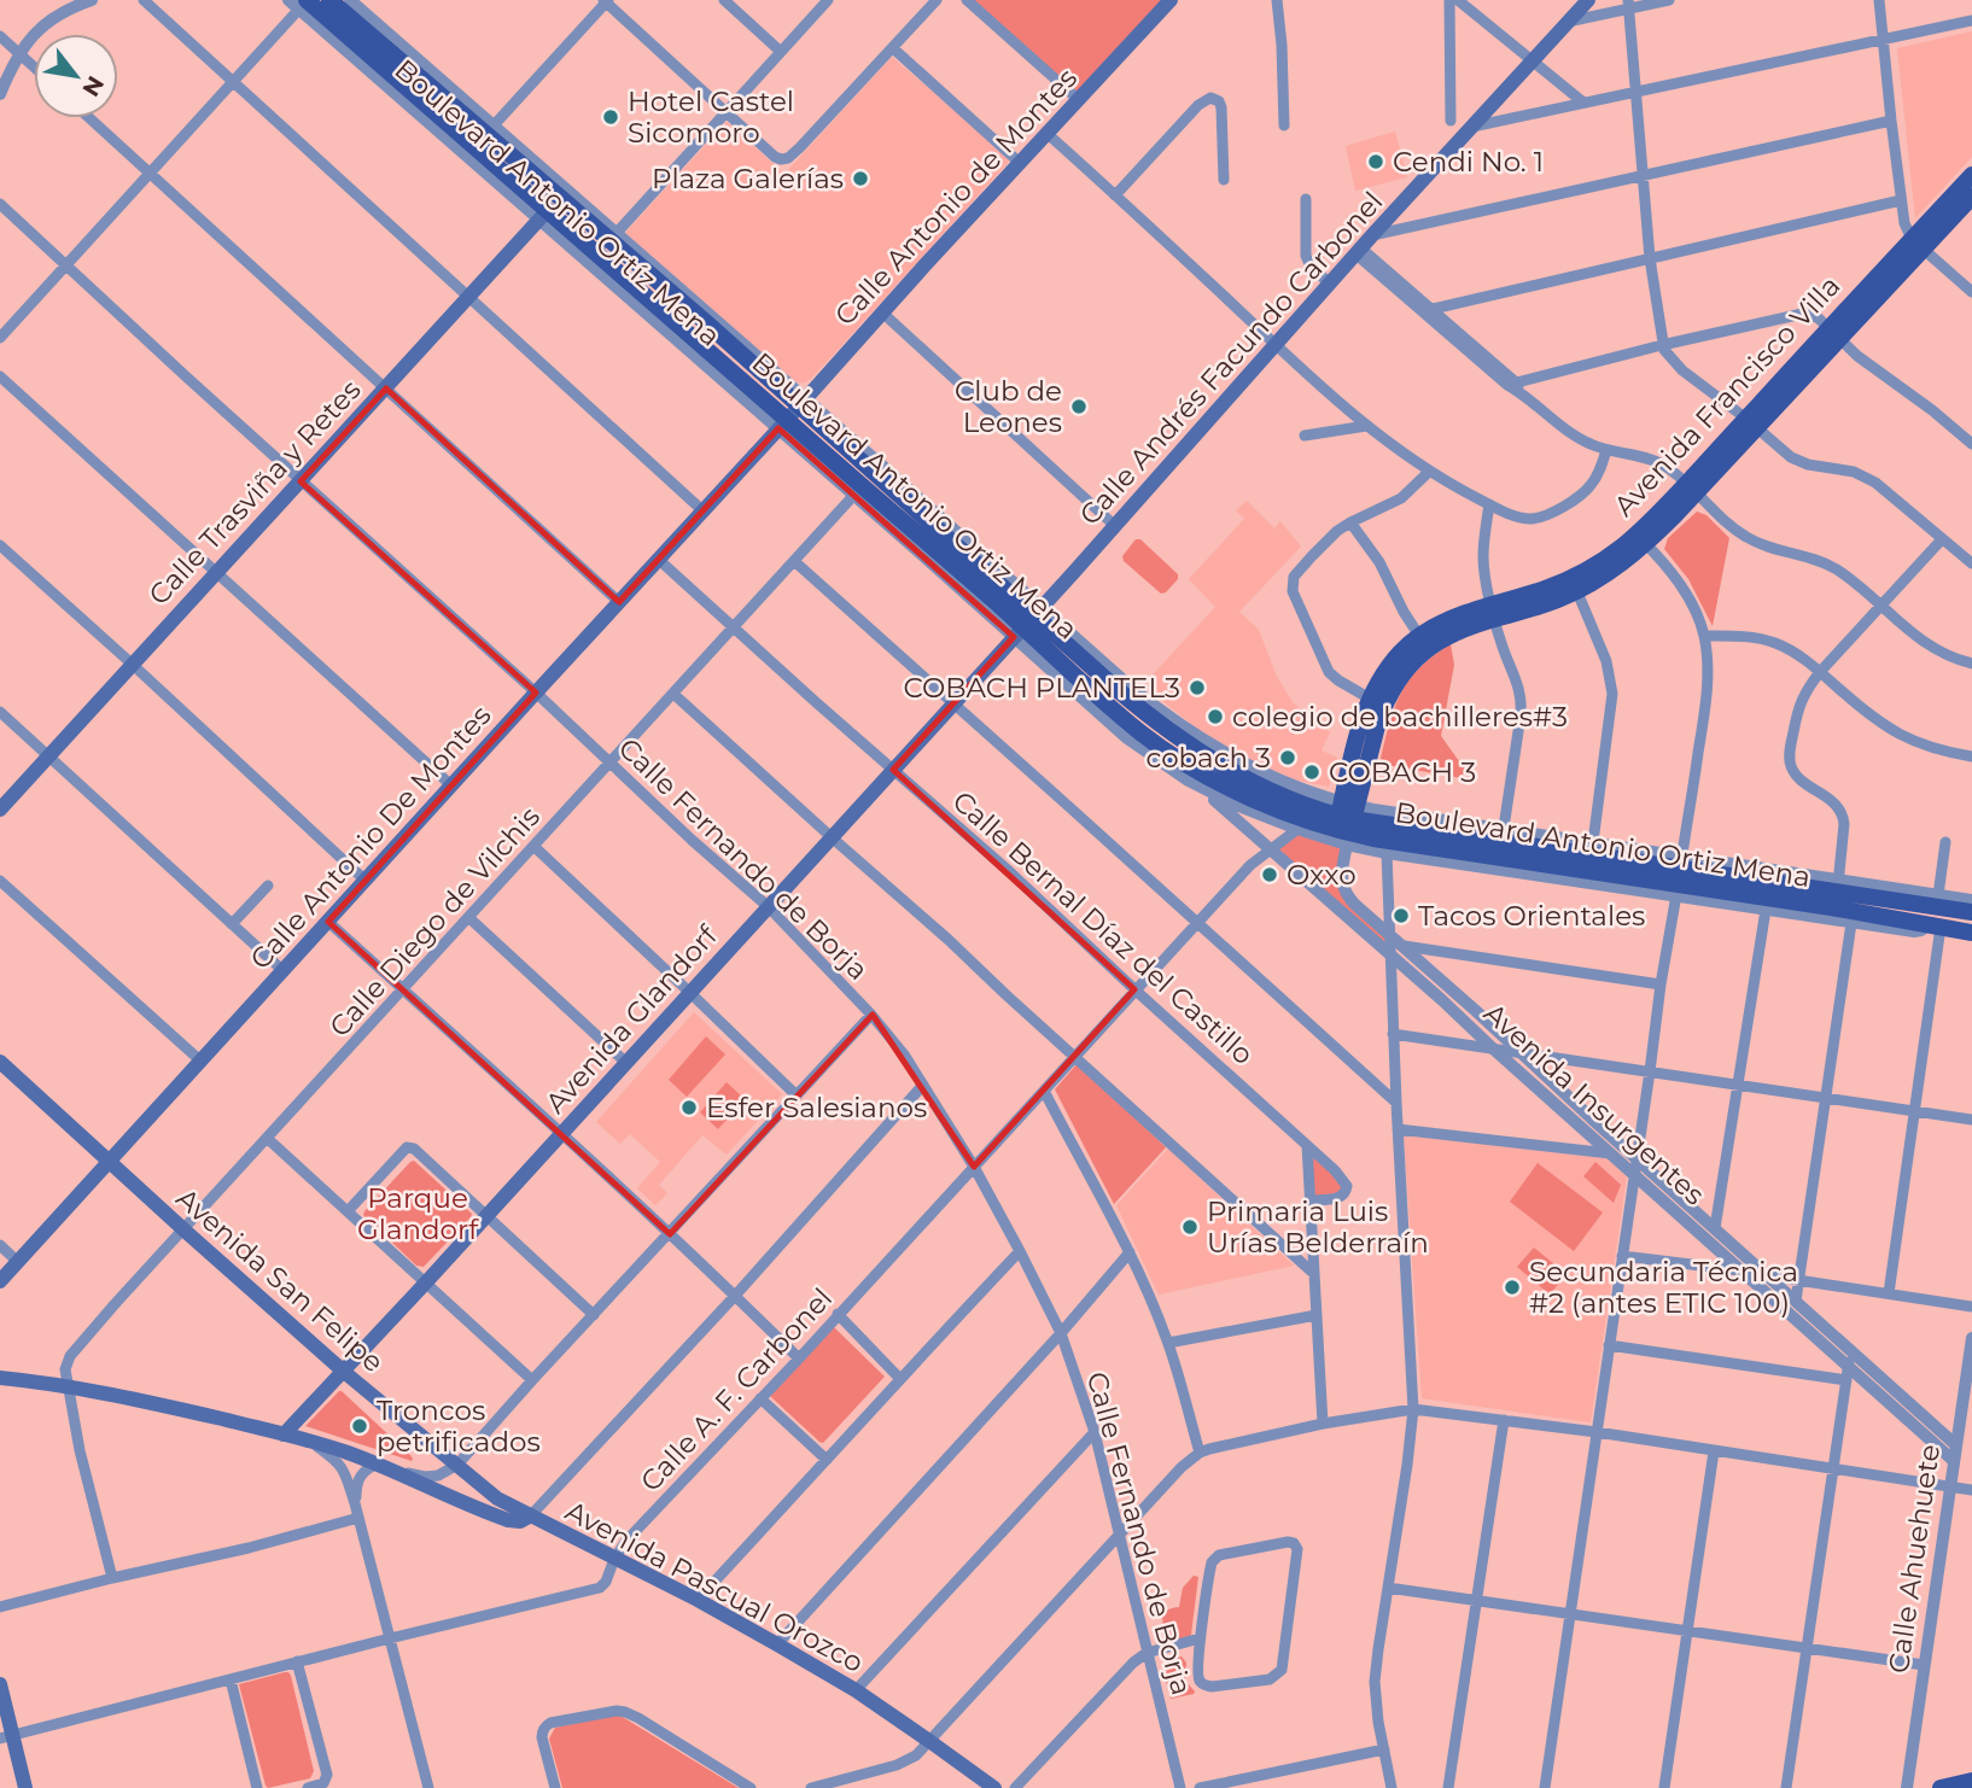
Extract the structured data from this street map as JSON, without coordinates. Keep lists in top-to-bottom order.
{
  "streets": {
    "main road": [
      "Calle Antonio de Montes",
      "Calle Andrés Facundo Carbonel",
      "Avenida Francisco Villa",
      "Calle Trasviña y Retes",
      "Boulevard Antonio Ortiz Mena",
      "Calle Antonio De Montes",
      "Avenida Glandorf",
      "Avenida San Felipe",
      "Avenida Pascual Orozco"
    ],
    "street": [
      "Boulevard Antonio Ortíz Mena",
      "Calle Fernando de Borja",
      "Calle Diego de Vilchis",
      "Calle Bernal Díaz del Castillo",
      "Avenida Insurgentes",
      "Calle A. F. Carbonel",
      "Calle Ahuehuete"
    ]
  },
  "crossings": [
    ["Calle Antonio de Montes", "Boulevard Antonio Ortiz Mena"],
    ["Calle Antonio de Montes", "Calle Antonio De Montes"],
    ["Boulevard Antonio Ortíz Mena", "Calle Trasviña y Retes"],
    ["Boulevard Antonio Ortíz Mena", "Boulevard Antonio Ortiz Mena"],
    ["Calle Andrés Facundo Carbonel", "Boulevard Antonio Ortiz Mena"],
    ["Calle Andrés Facundo Carbonel", "Avenida Glandorf"],
    ["Avenida Francisco Villa", "Boulevard Antonio Ortiz Mena"],
    ["Avenida Francisco Villa", "Avenida Insurgentes"],
    ["Avenida Francisco Villa", "Calle A. F. Carbonel"],
    ["Calle Trasviña y Retes", "Boulevard Antonio Ortiz Mena"],
    ["Calle Trasviña y Retes", "Calle Fernando de Borja"],
    ["Boulevard Antonio Ortiz Mena", "Calle Antonio De Montes"],
    ["Boulevard Antonio Ortiz Mena", "Avenida Glandorf"],
    ["Boulevard Antonio Ortiz Mena", "Avenida Insurgentes"],
    ["Boulevard Antonio Ortiz Mena", "Calle A. F. Carbonel"],
    ["Calle Antonio De Montes", "Calle Fernando de Borja"],
    ["Calle Antonio De Montes", "Calle Bernal Díaz del Castillo"],
    ["Calle Antonio De Montes", "Avenida San Felipe"],
    ["Calle Fernando de Borja", "Calle Diego de Vilchis"],
    ["Calle Fernando de Borja", "Avenida Glandorf"],
    ["Calle Fernando de Borja", "Calle A. F. Carbonel"],
    ["Calle Diego de Vilchis", "Calle Bernal Díaz del Castillo"],
    ["Calle Diego de Vilchis", "Avenida San Felipe"],
    ["Calle Diego de Vilchis", "Avenida Pascual Orozco"],
    ["Calle Bernal Díaz del Castillo", "Avenida Glandorf"],
    ["Calle Bernal Díaz del Castillo", "Calle A. F. Carbonel"],
    ["Avenida Glandorf", "Avenida San Felipe"],
    ["Avenida Glandorf", "Avenida Pascual Orozco"],
    ["Avenida Insurgentes", "Calle A. F. Carbonel"],
    ["Avenida Insurgentes", "Calle Ahuehuete"],
    ["Avenida San Felipe", "Avenida Pascual Orozco"],
    ["Calle A. F. Carbonel", "Avenida Pascual Orozco"]
  ],
  "parks": ["Parque Glandorf"],
  "places": [
    "Hotel Castel Sicomoro",
    "Cendi No. 1",
    "Plaza Galerías",
    "Club de Leones",
    "COBACH PLANTEL3",
    "colegio de bachilleres#3",
    "cobach 3",
    "COBACH 3",
    "Oxxo",
    "Tacos Orientales",
    "Esfer Salesianos",
    "Primaria Luis Urías Belderraín",
    "Secundaria Técnica #2 (antes ETIC 100)",
    "Troncos petrificados"
  ],
  "north": "bottom right"
}
